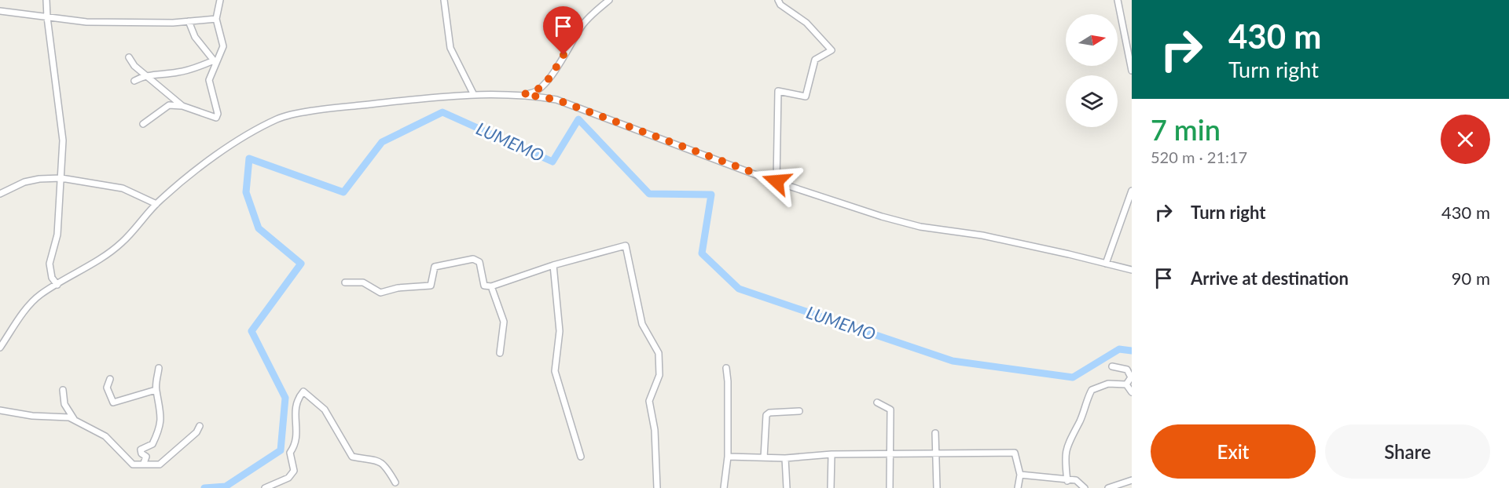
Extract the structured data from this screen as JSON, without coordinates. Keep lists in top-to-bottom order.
{
  "water": ["LUMEMO"],
  "north": "right",
  "page": {
    "turn": ["430 m", "Turn right"],
    "heading": ["7 min", "520 m · 21:17"],
    "list": [
      {
        "name": "Turn right",
        "value": "430 m"
      },
      {
        "name": "Arrive at destination",
        "value": "90 m"
      }
    ],
    "buttons": ["Exit", "Share"]
  }
}
